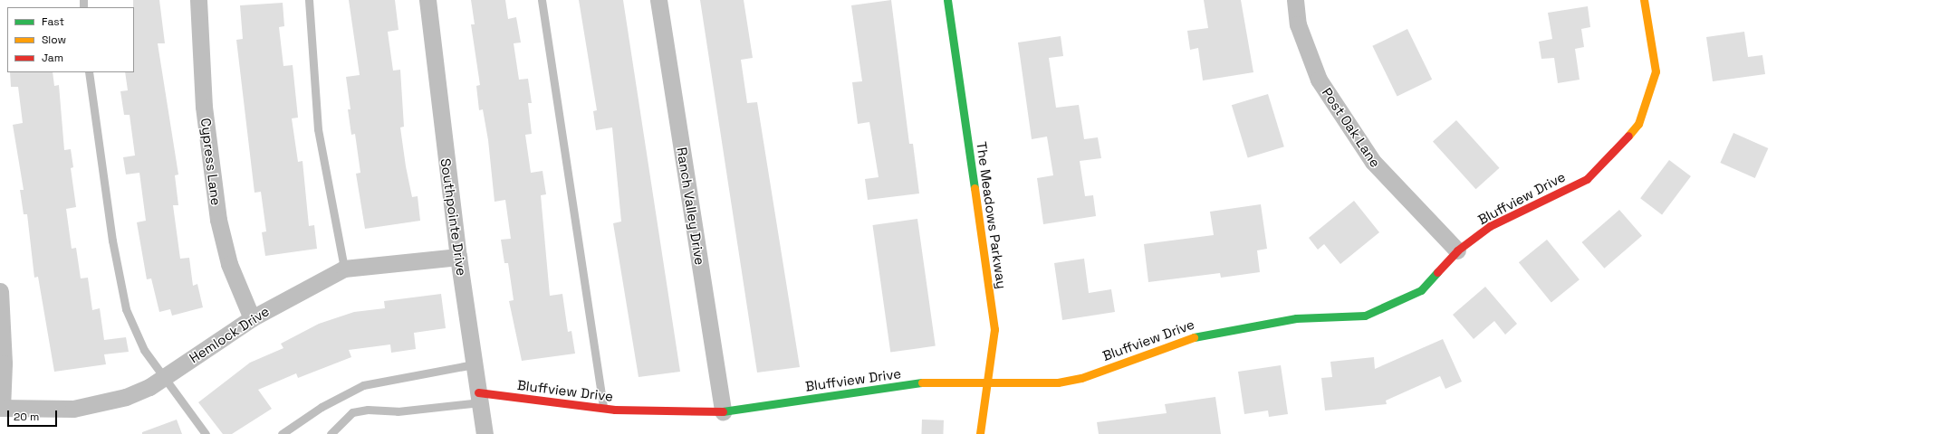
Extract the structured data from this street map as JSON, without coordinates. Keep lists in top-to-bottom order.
{
  "streets": {
    "street": [
      "Post Oak Lane",
      "Cypress Lane",
      "Bluffview Drive",
      "Ranch Valley Drive",
      "The Meadows Parkway",
      "Southpointe Drive",
      "Hemlock Drive"
    ]
  },
  "crossings": [
    ["Post Oak Lane", "Bluffview Drive"],
    ["Cypress Lane", "Hemlock Drive"],
    ["Bluffview Drive", "Ranch Valley Drive"],
    ["Bluffview Drive", "The Meadows Parkway"],
    ["Bluffview Drive", "Southpointe Drive"],
    ["Southpointe Drive", "Hemlock Drive"]
  ],
  "legend": ["Fast", "Slow", "Jam"],
  "scale_bar": "20 m"
}
